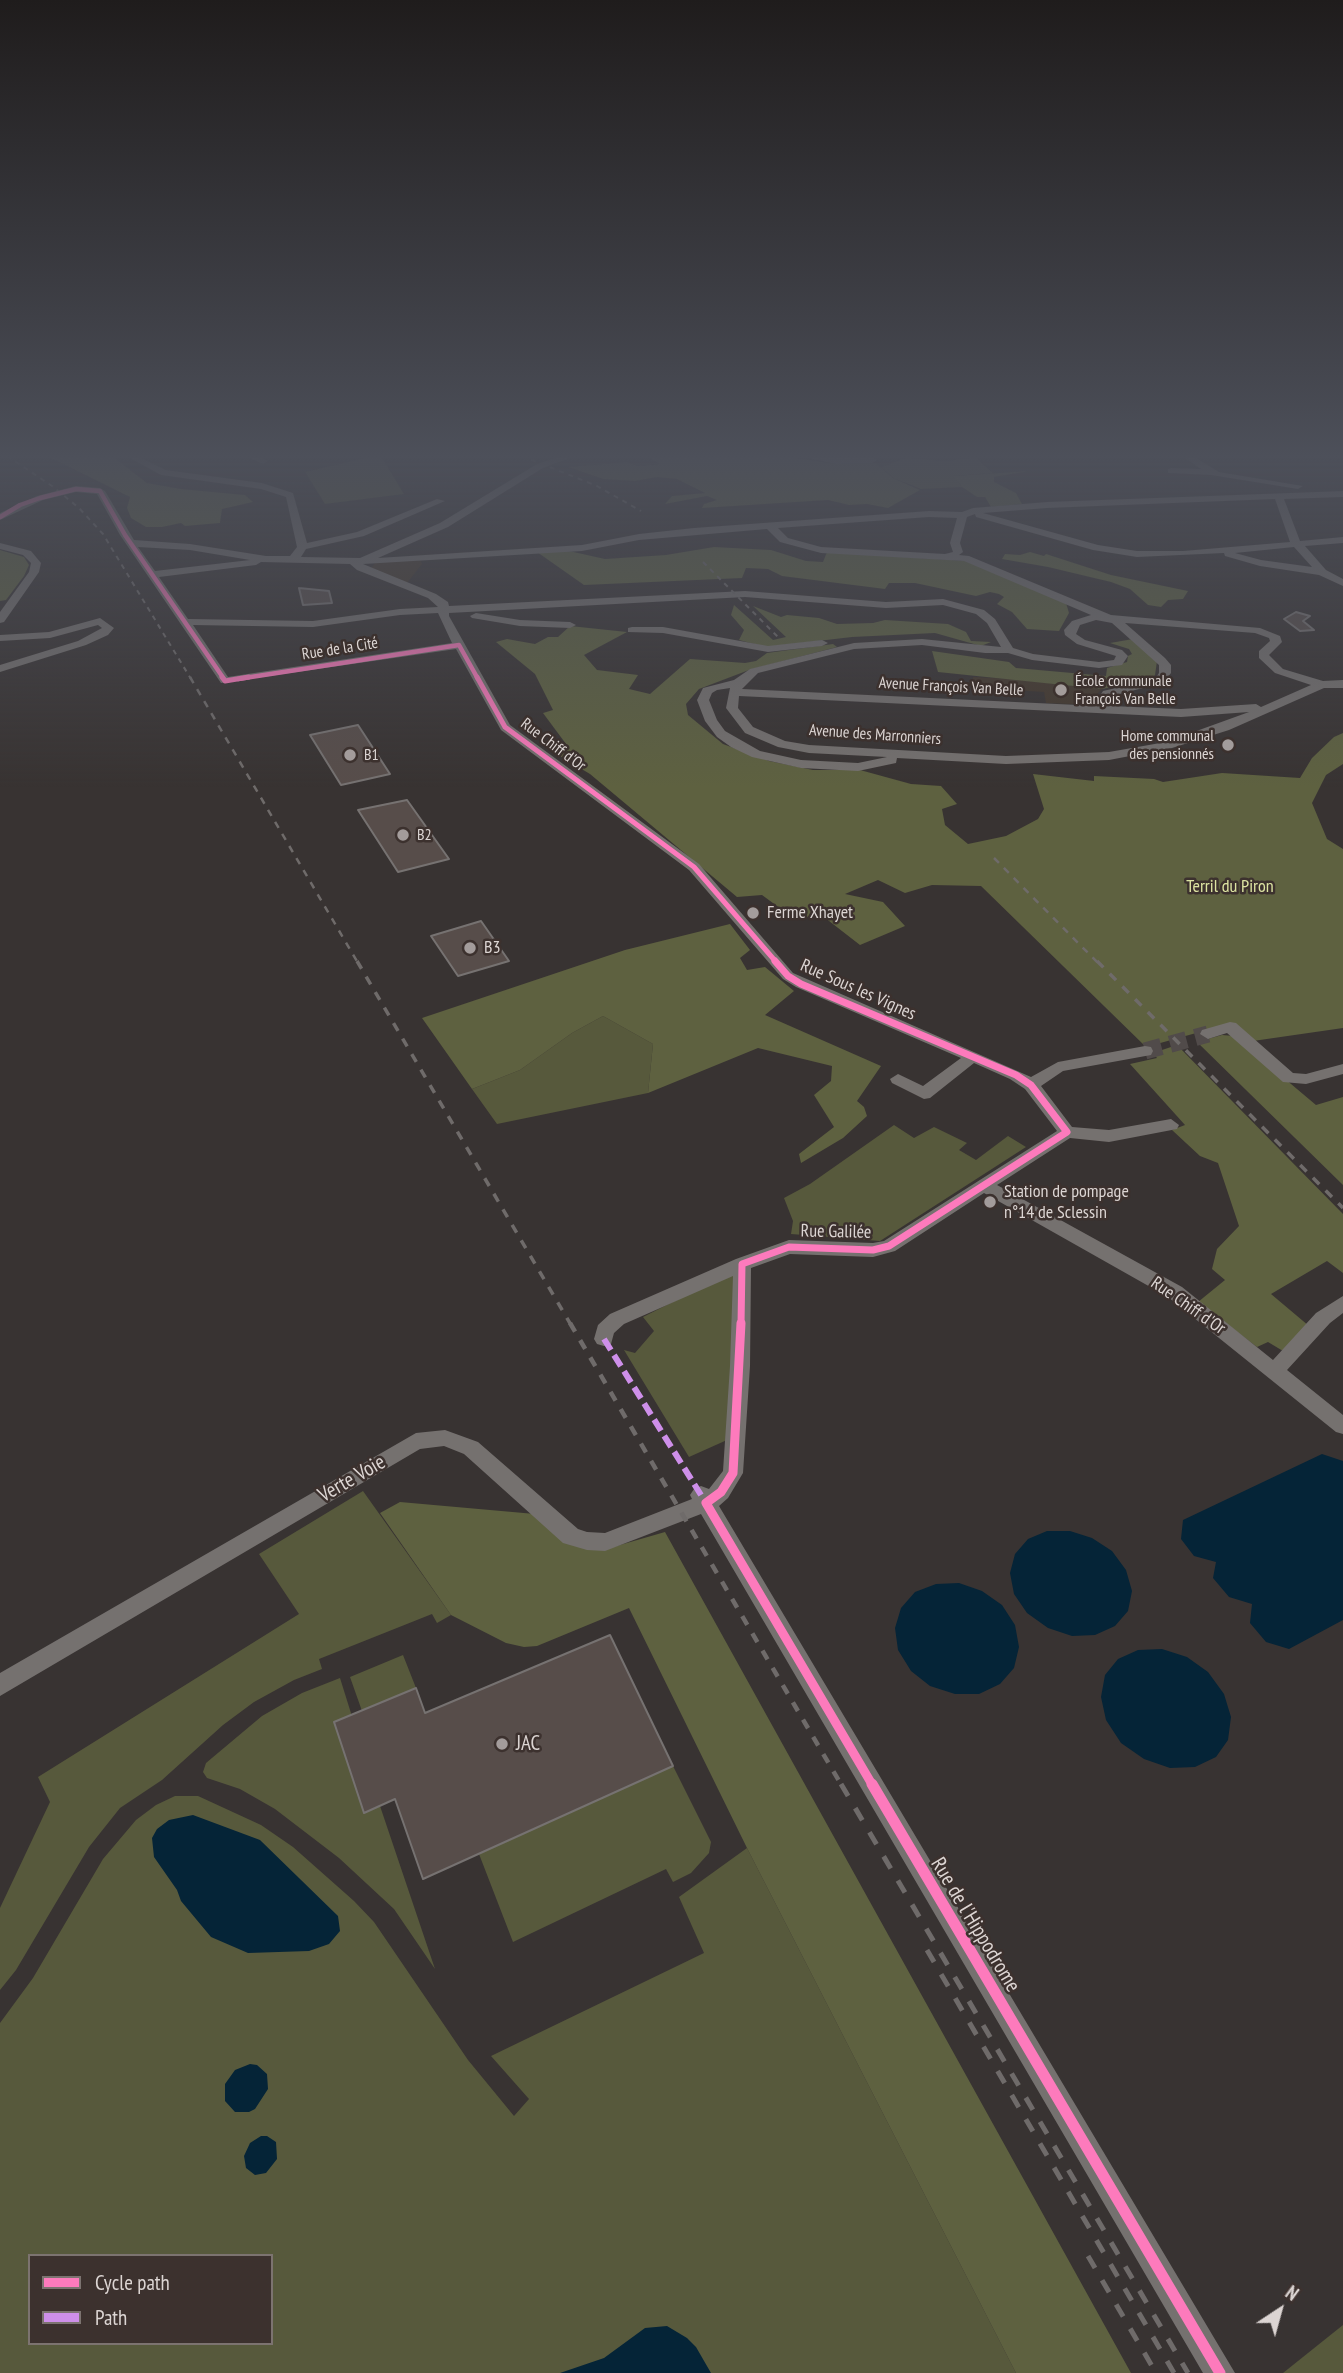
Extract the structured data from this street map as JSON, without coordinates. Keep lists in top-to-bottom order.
{
  "streets": {
    "street": [
      "Rue de la Cité",
      "Avenue François Van Belle",
      "Avenue des Marronniers",
      "Rue Chiff d'Or",
      "Rue Sous les Vignes",
      "Rue Galilée",
      "Verte Voie",
      "Rue de l'Hippodrome"
    ]
  },
  "crossings": [
    ["Rue de la Cité", "Rue Chiff d'Or"],
    ["Avenue François Van Belle", "Avenue des Marronniers"],
    ["Rue Chiff d'Or", "Rue Sous les Vignes"],
    ["Rue Chiff d'Or", "Rue Galilée"],
    ["Rue Sous les Vignes", "Rue Galilée"],
    ["Verte Voie", "Rue de l'Hippodrome"]
  ],
  "parks": ["Terril du Piron"],
  "places": [
    "École communale François Van Belle",
    "Home communal des pensionnés",
    "B1",
    "B2",
    "Ferme Xhayet",
    "B3",
    "Station de pompage n°14 de Sclessin",
    "JAC"
  ],
  "legend": ["Cycle path", "Path"],
  "north": "top right"
}
